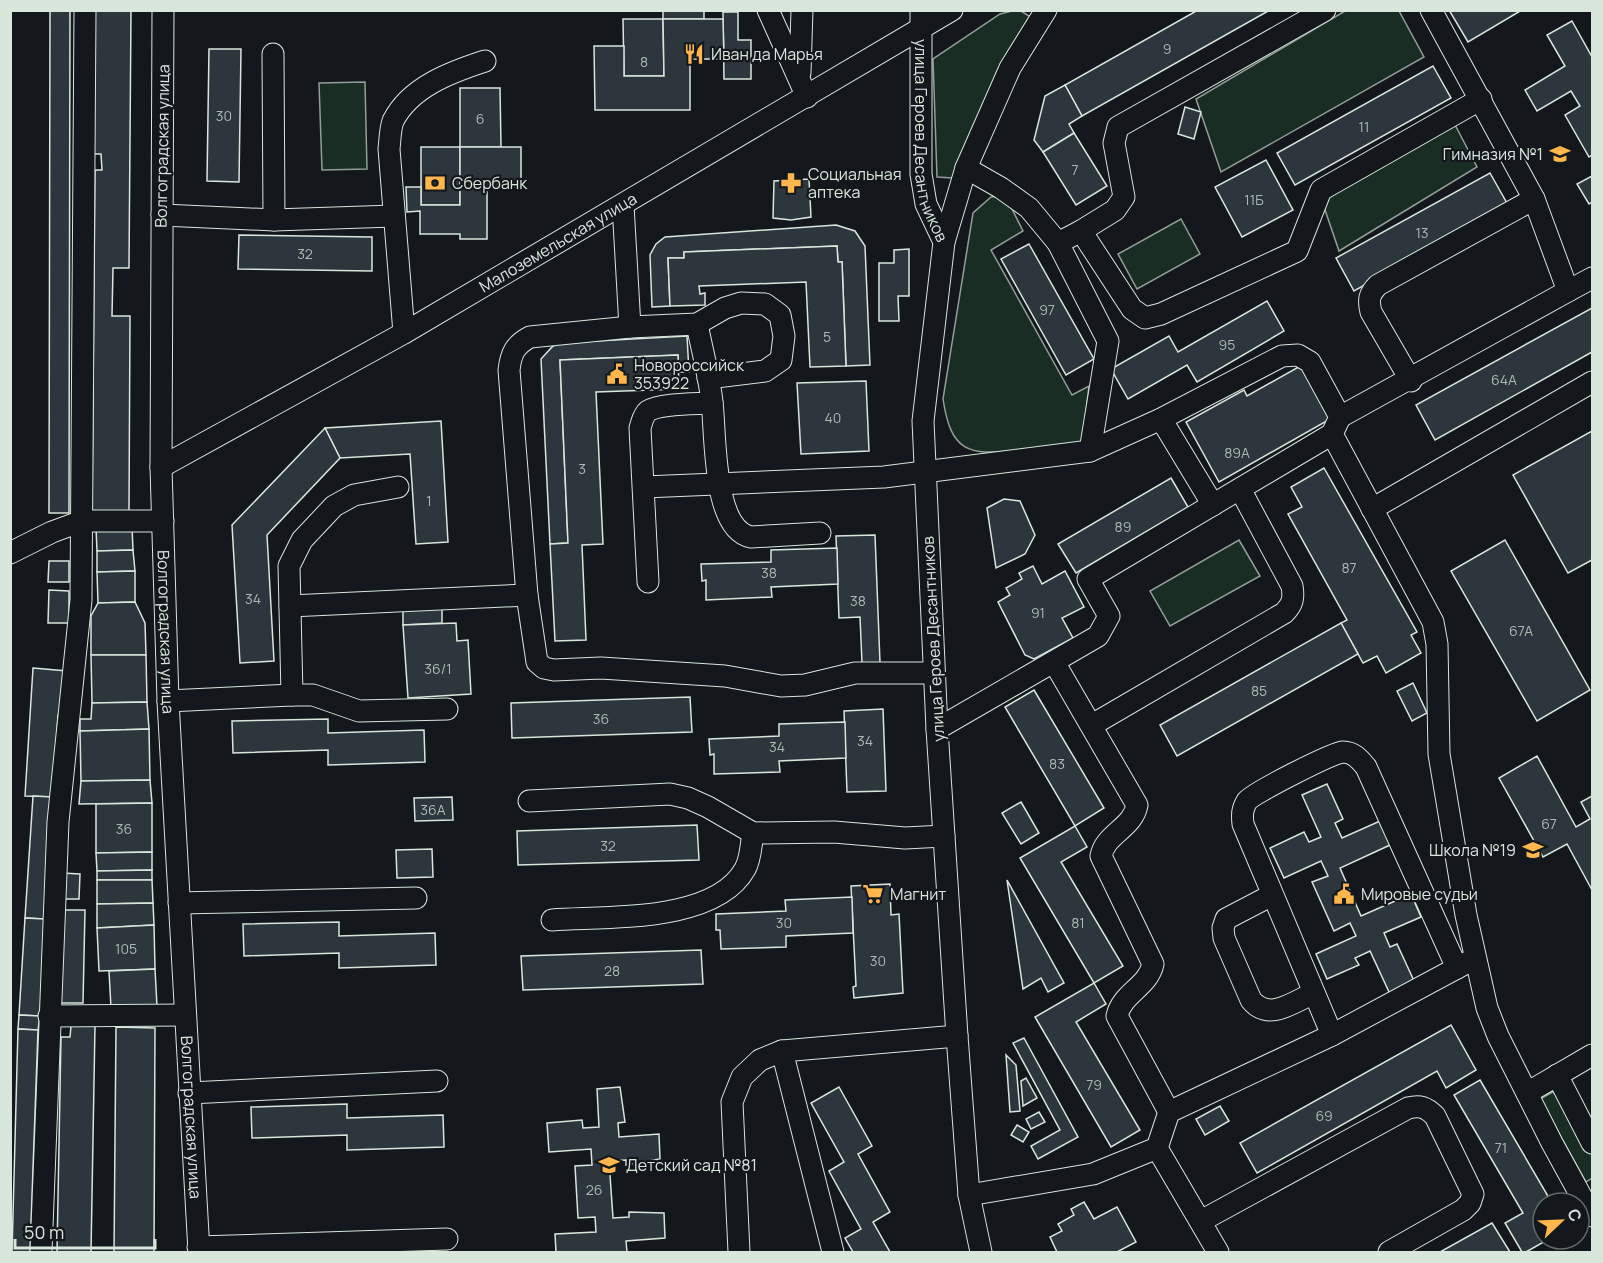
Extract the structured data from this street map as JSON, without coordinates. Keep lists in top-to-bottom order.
{
  "streets": {
    "street": ["улица Героев Десантников", "Волгоградская улица", "Малоземельская улица"]
  },
  "crossings": [
    ["улица Героев Десантников", "Малоземельская улица"],
    ["Волгоградская улица", "Малоземельская улица"]
  ],
  "places": {
    "restaurant": ["Иван да Марья"],
    "school or university": ["Гимназия №1", "Школа №19", "Детский сад №81"],
    "bank": ["Сбербанк"],
    "pharmacy": ["Социальная аптека"],
    "public building": ["Новороссийск 353922", "Мировые судьи"],
    "supermarket": ["Магнит"]
  },
  "house_numbers": [
    "9",
    "8",
    "30",
    "6",
    "11",
    "7",
    "11Б",
    "13",
    "32",
    "97",
    "5",
    "95",
    "64А",
    "40",
    "89А",
    "3",
    "1",
    "89",
    "87",
    "38",
    "34",
    "38",
    "91",
    "67А",
    "36/1",
    "85",
    "36",
    "34",
    "34",
    "83",
    "36А",
    "67",
    "36",
    "32",
    "30",
    "81",
    "105",
    "30",
    "28",
    "79",
    "69",
    "71",
    "26"
  ],
  "scale_bar": "50 m",
  "north": "top right"
}
